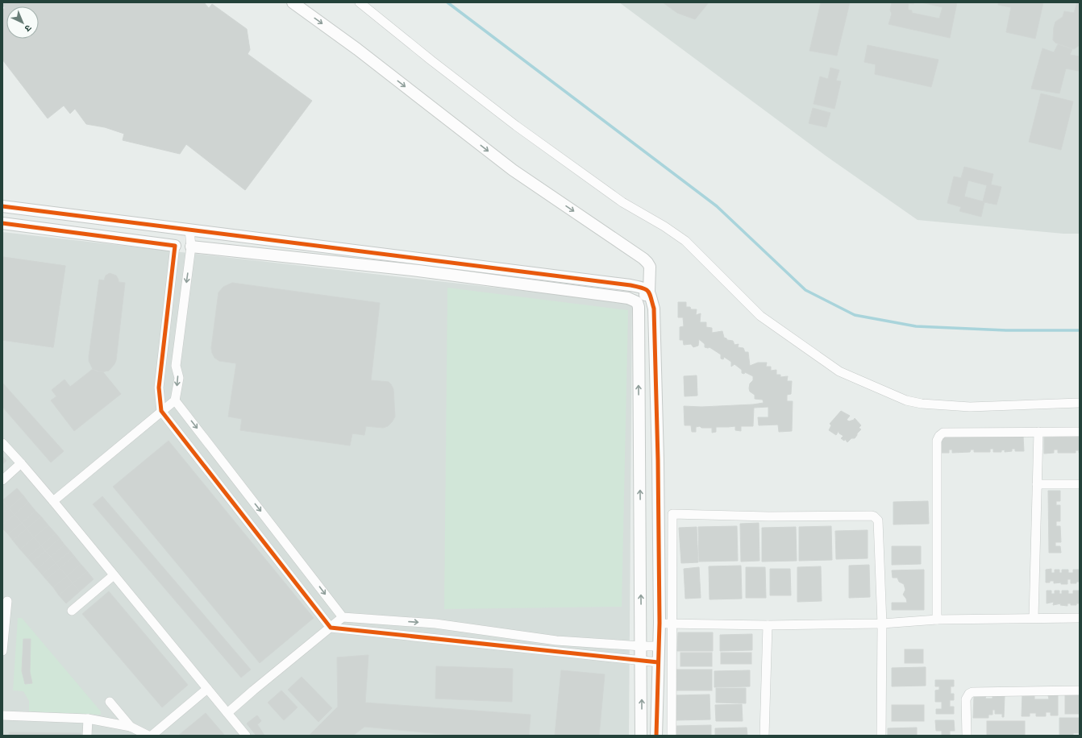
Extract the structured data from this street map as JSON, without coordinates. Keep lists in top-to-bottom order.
{
  "north": "bottom right"
}
